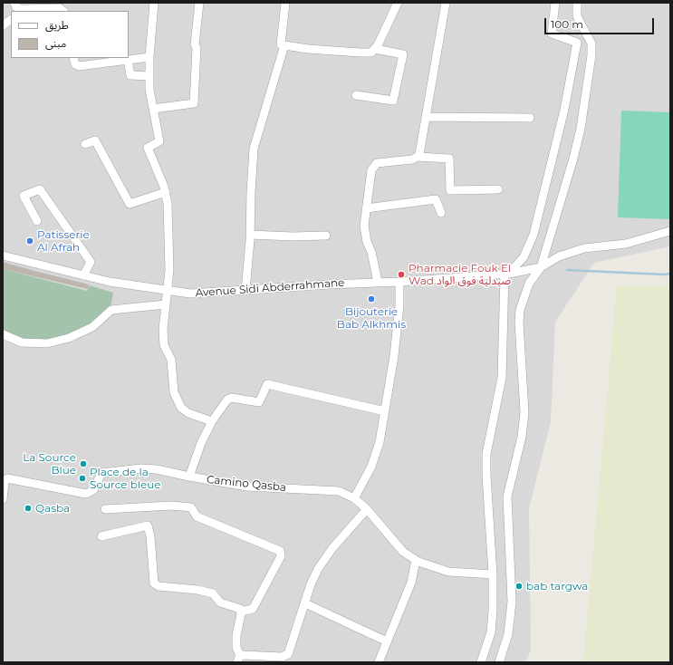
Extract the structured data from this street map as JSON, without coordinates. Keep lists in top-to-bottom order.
{
  "streets": {
    "street": ["Avenue Sidi Abderrahmane", "Camino Qasba"]
  },
  "places": [
    "Patisserie Al Afrah",
    "Pharmacie Fouk El Wad صيدلية فوق الواد",
    "Bijouterie Bab Alkhmis",
    "La Source Blue",
    "Place de la Source bleue",
    "Qasba",
    "bab targwa"
  ],
  "legend": ["طريق", "مبنى"],
  "scale_bar": "100 m"
}
